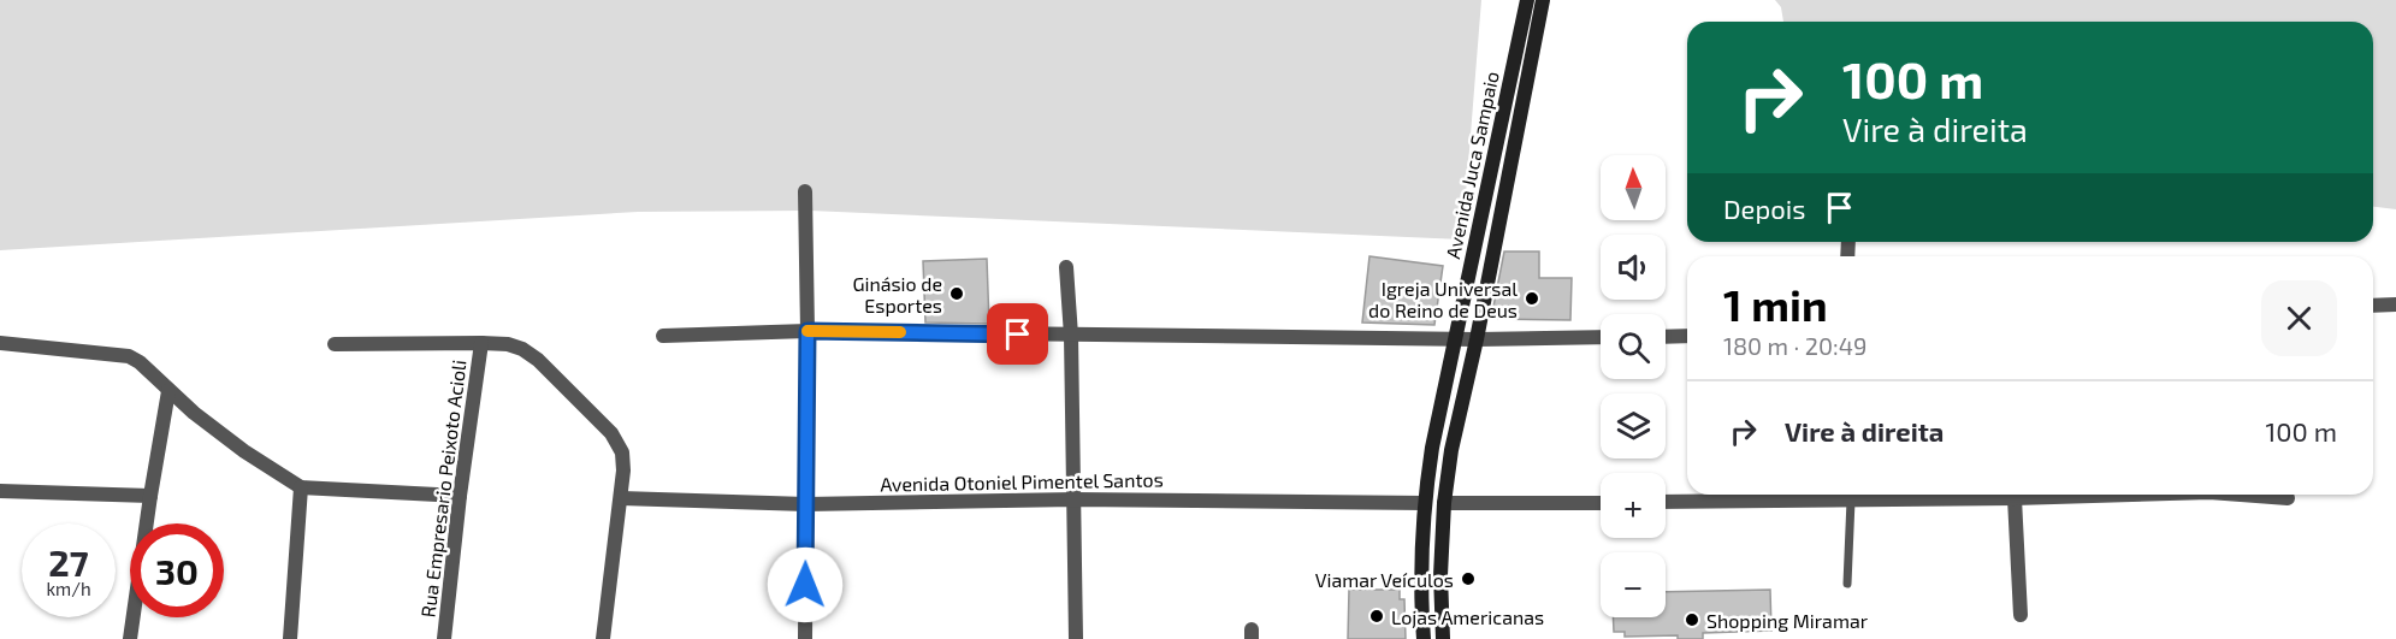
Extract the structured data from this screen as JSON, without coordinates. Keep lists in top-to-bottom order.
{
  "streets": {
    "main road": ["Avenida Juca Sampaio"],
    "street": ["Avenida Otoniel Pimentel Santos", "Rua Empresario Peixoto Acioli"]
  },
  "crossings": [
    ["Avenida Juca Sampaio", "Avenida Otoniel Pimentel Santos"]
  ],
  "places": [
    "Ginásio de Esportes",
    "Igreja Universal do Reino de Deus",
    "Viamar Veículos",
    "Lojas Americanas",
    "Shopping Miramar"
  ],
  "north": "top",
  "page": {
    "turn": ["100 m", "Vire à direita"],
    "map_buttons": ["+", "−"],
    "then": "Depois",
    "heading": ["1 min", "180 m · 20:49"],
    "list": [
      {
        "name": "Vire à direita",
        "value": "100 m"
      }
    ],
    "speed": "27 km/h",
    "limit": "30"
  }
}
